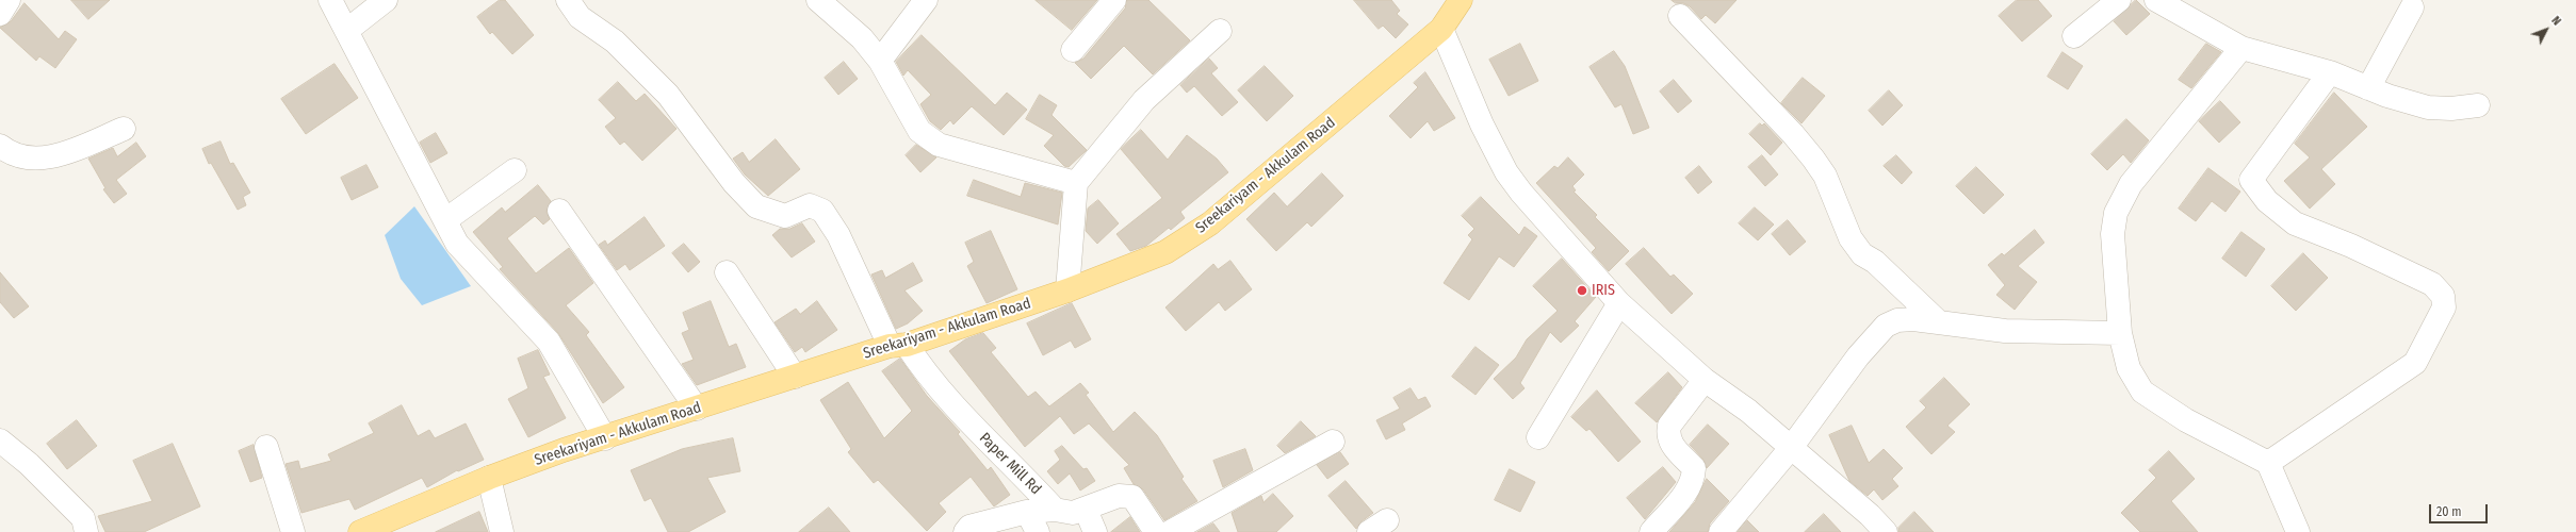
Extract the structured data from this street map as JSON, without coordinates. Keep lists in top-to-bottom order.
{
  "streets": {
    "main road": ["Sreekariyam - Akkulam Road"],
    "street": ["Paper Mill Rd"]
  },
  "crossings": [
    ["Sreekariyam - Akkulam Road", "Paper Mill Rd"]
  ],
  "places": ["IRIS"],
  "scale_bar": "20 m",
  "north": "top right"
}
